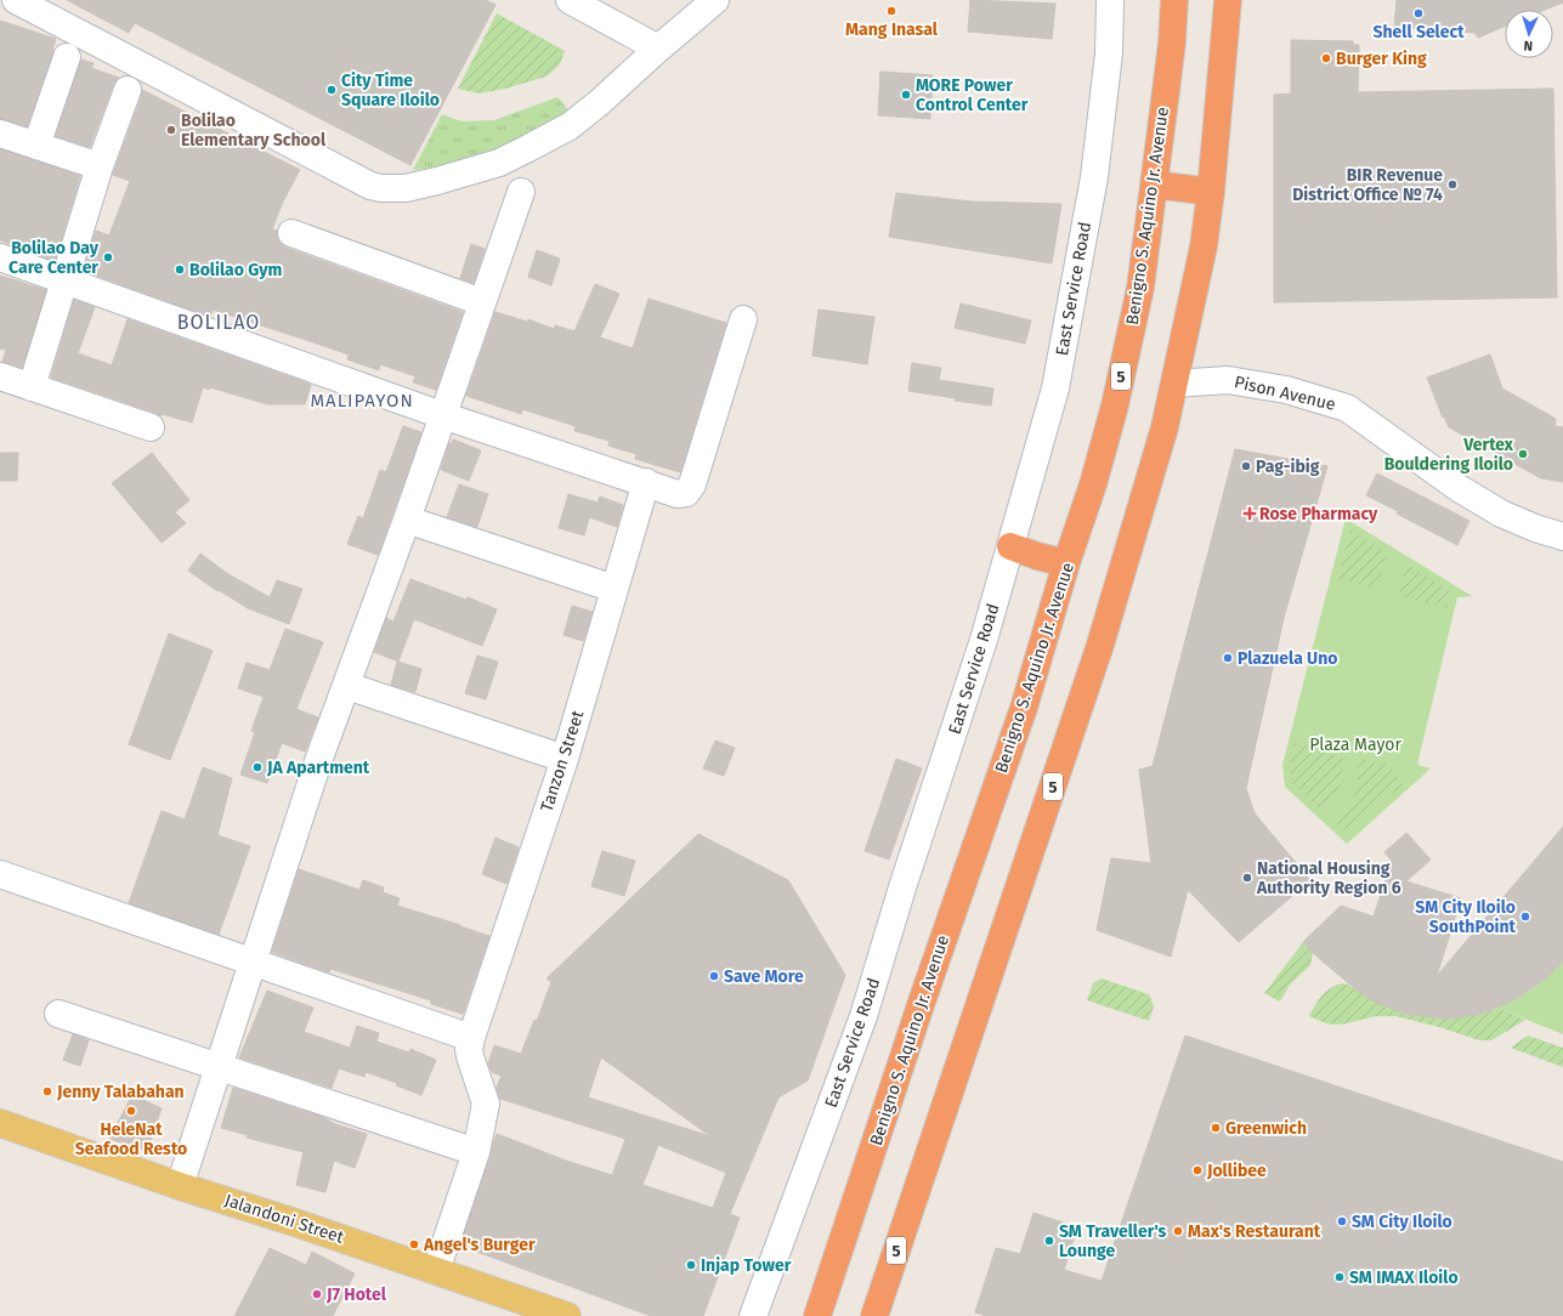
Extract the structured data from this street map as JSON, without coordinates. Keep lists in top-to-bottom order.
{
  "streets": {
    "highway": ["Benigno S. Aquino Jr. Avenue", "5"],
    "main road": ["Jalandoni Street"],
    "street": ["East Service Road", "Pison Avenue", "Tanzon Street"]
  },
  "crossings": [
    ["5", "Pison Avenue"],
    ["Tanzon Street", "Jalandoni Street"]
  ],
  "districts": ["BOLILAO", "MALIPAYON"],
  "parks": ["Plaza Mayor"],
  "places": {
    "other": [
      "Mang Inasal",
      "Shell Select",
      "Burger King",
      "City Time Square Iloilo",
      "MORE Power Control Center",
      "Bolilao Elementary School",
      "BIR Revenue District Office № 74",
      "Bolilao Day Care Center",
      "Bolilao Gym",
      "Vertex Bouldering Iloilo",
      "Pag-ibig",
      "Plazuela Uno",
      "JA Apartment",
      "National Housing Authority Region 6",
      "SM City Iloilo SouthPoint",
      "Save More",
      "Jenny Talabahan",
      "HeleNat Seafood Resto",
      "Greenwich",
      "Jollibee",
      "SM City Iloilo",
      "Max's Restaurant",
      "SM Traveller's Lounge",
      "Angel's Burger",
      "Injap Tower",
      "SM IMAX Iloilo",
      "J7 Hotel"
    ],
    "health": ["Rose Pharmacy"]
  },
  "north": "bottom"
}
